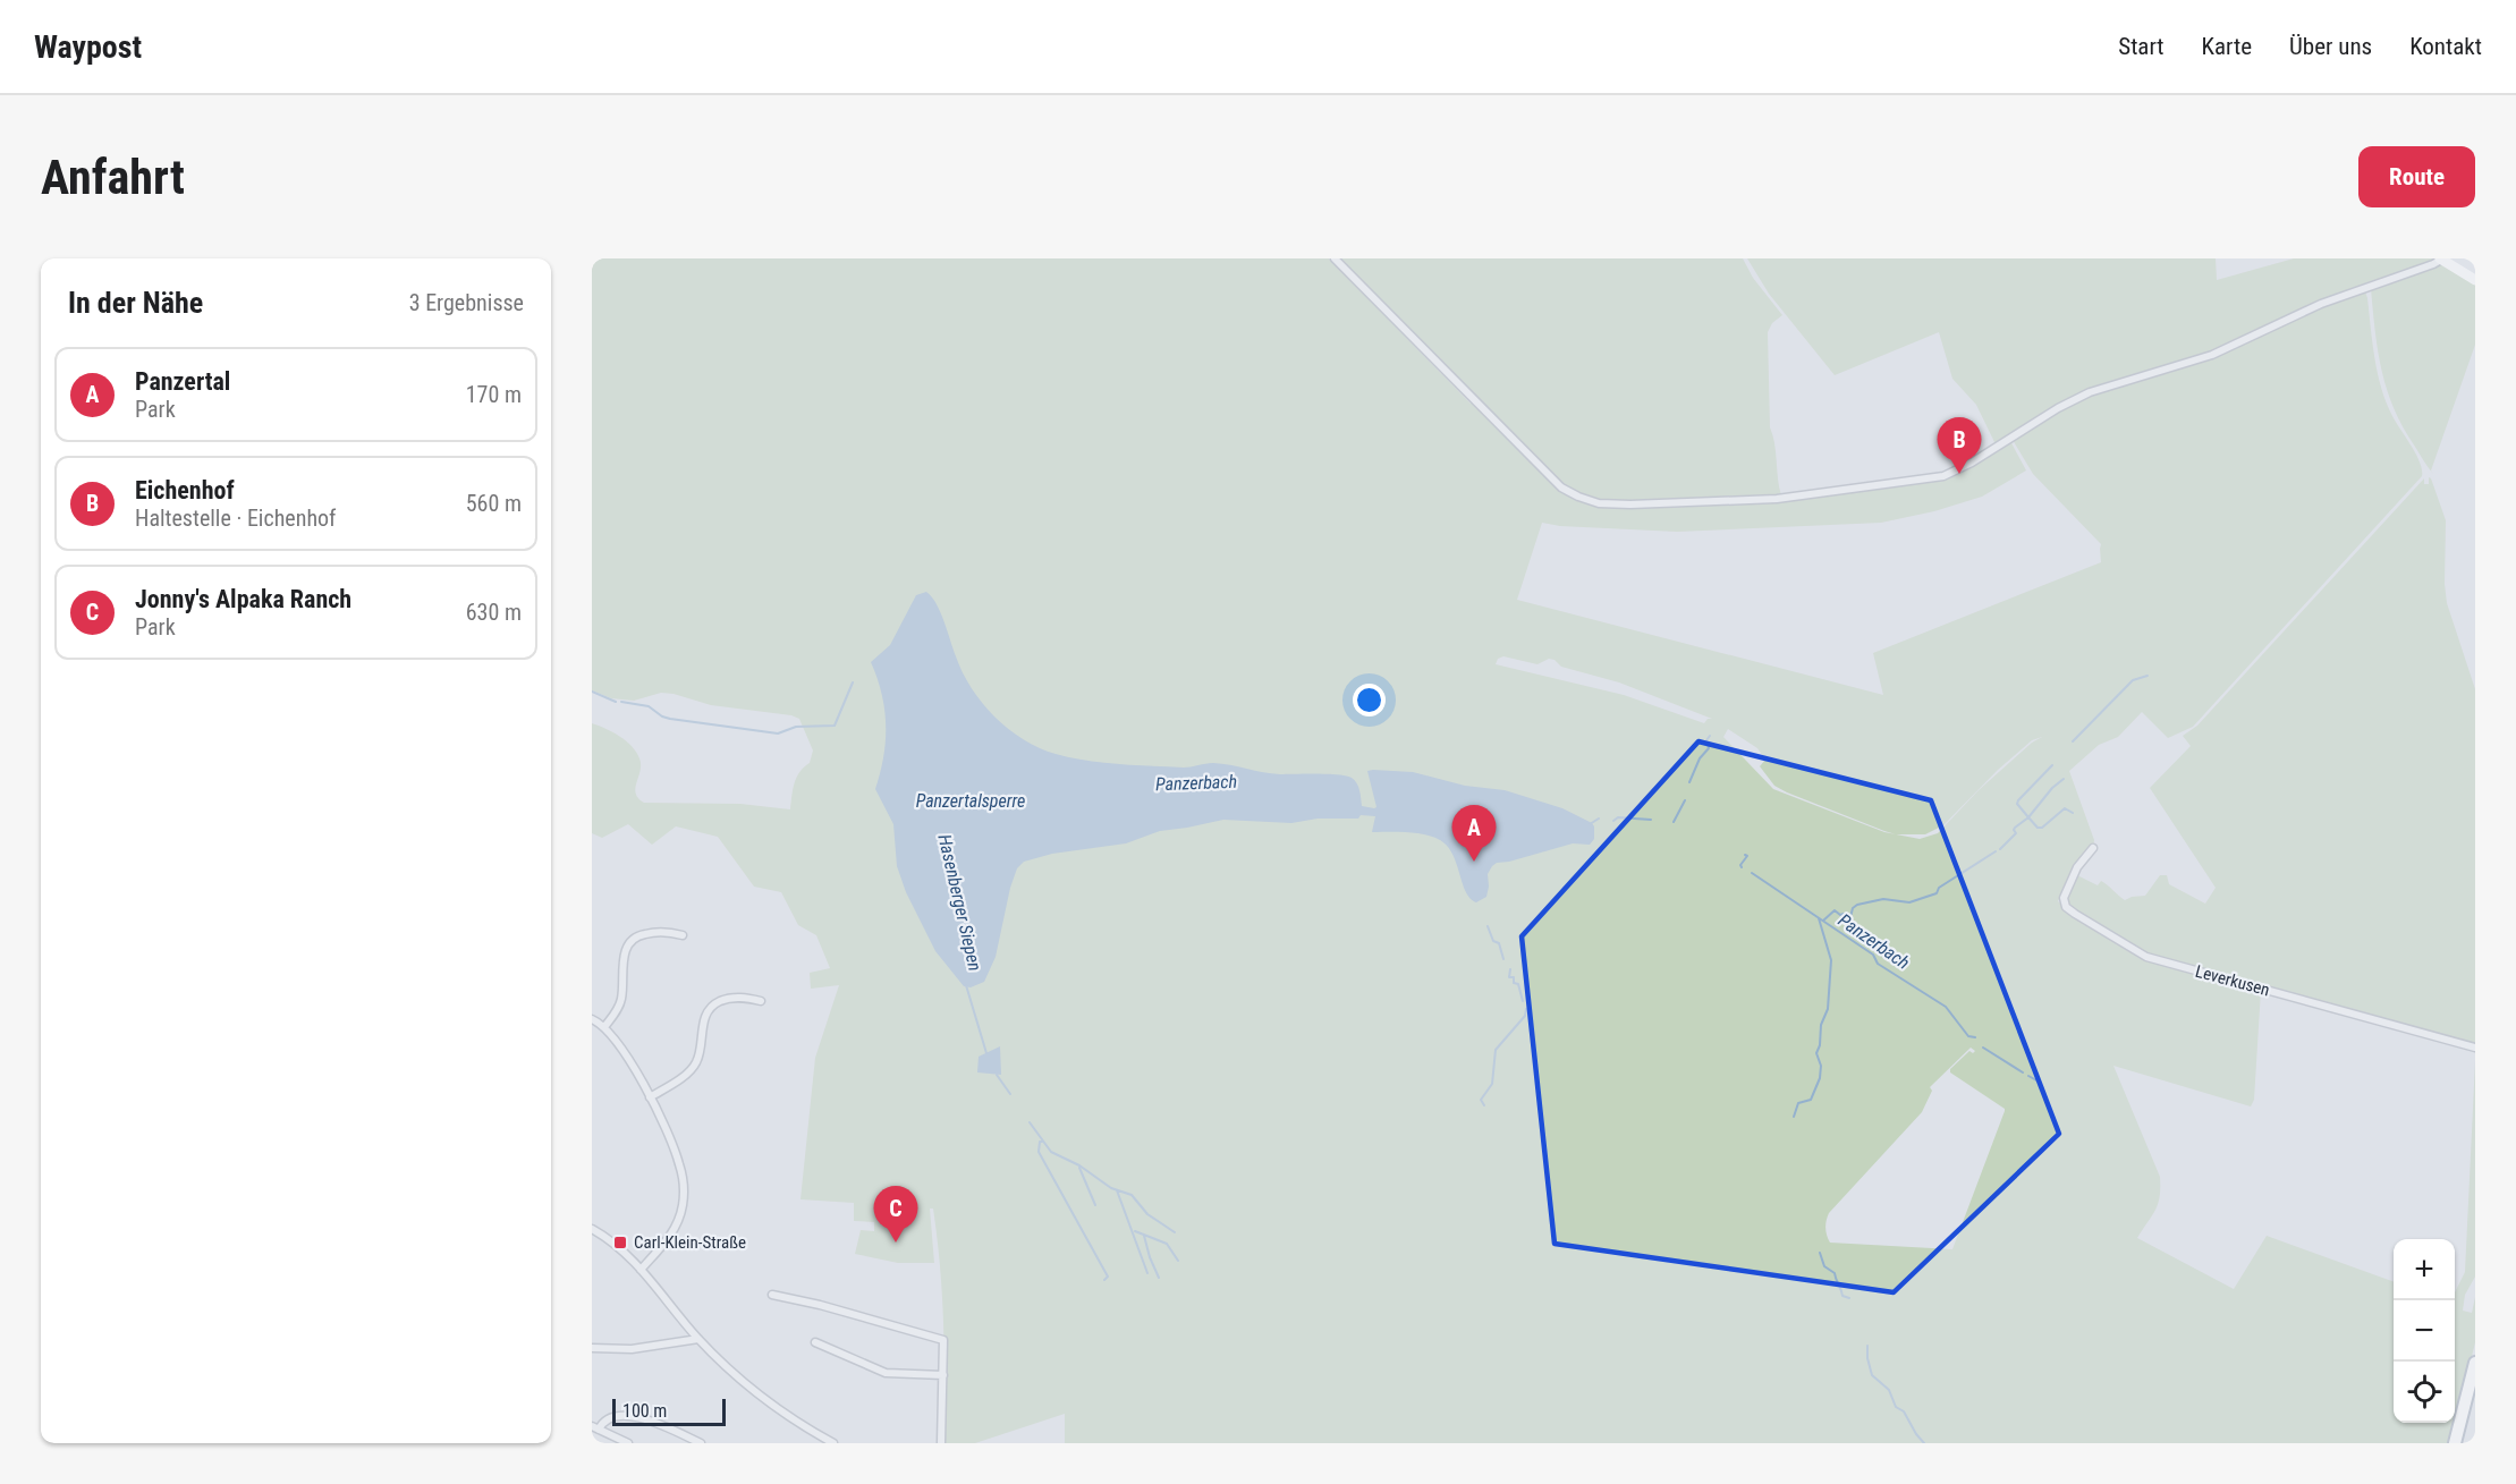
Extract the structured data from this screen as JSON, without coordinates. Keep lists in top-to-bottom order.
{
  "streets": {
    "street": ["Leverkusen"]
  },
  "water": ["Panzerbach", "Panzertalsperre", "Hasenberger Siepen"],
  "places": {
    "transit": ["Carl-Klein-Straße"]
  },
  "scale_bar": "100 m",
  "page": {
    "header": "Waypost",
    "nav": [
      "Start",
      "Karte",
      "Über uns",
      "Kontakt"
    ],
    "buttons": "Route",
    "title": "Anfahrt",
    "heading": ["In der Nähe", "3 Ergebnisse"],
    "list": [
      {
        "mark": "A",
        "name": "Panzertal",
        "note": "Park",
        "value": "170 m"
      },
      {
        "mark": "B",
        "name": "Eichenhof",
        "note": "Haltestelle · Eichenhof",
        "value": "560 m"
      },
      {
        "mark": "C",
        "name": "Jonny's Alpaka Ranch",
        "note": "Park",
        "value": "630 m"
      }
    ],
    "pins": ["B", "A", "C"],
    "map_buttons": ["+", "−"],
    "scale": "100 m"
  }
}
